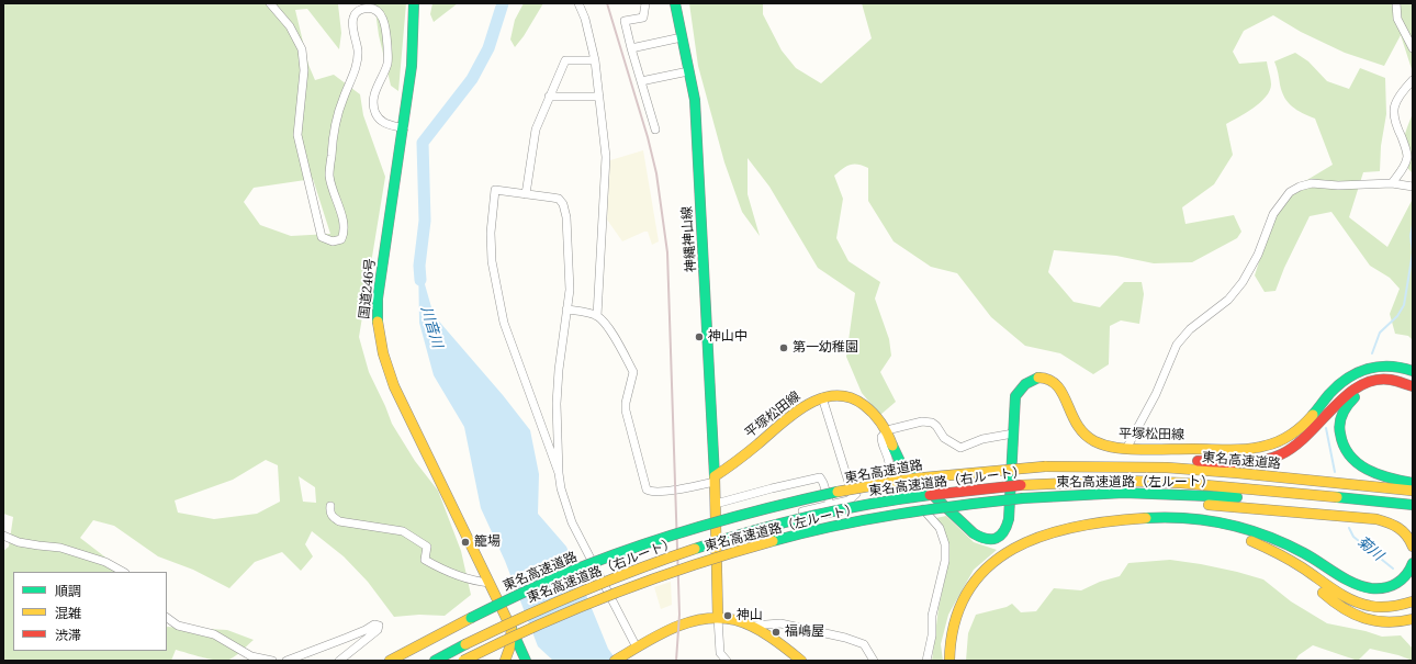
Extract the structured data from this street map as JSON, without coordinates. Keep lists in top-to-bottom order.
{
  "streets": {
    "main road": [
      "神縄神山線",
      "国道246号",
      "平塚松田線",
      "東名高速道路",
      "東名高速道路（右ルート）",
      "東名高速道路（左ルート）"
    ]
  },
  "crossings": [
    ["神縄神山線", "平塚松田線"],
    ["東名高速道路（右ルート）", "東名高速道路（左ルート）"]
  ],
  "water": ["川音川", "菊川"],
  "places": [
    "神山中",
    "第一幼稚園",
    "籠場",
    "神山",
    "福嶋屋"
  ],
  "legend": ["順調", "混雑", "渋滞"]
}
